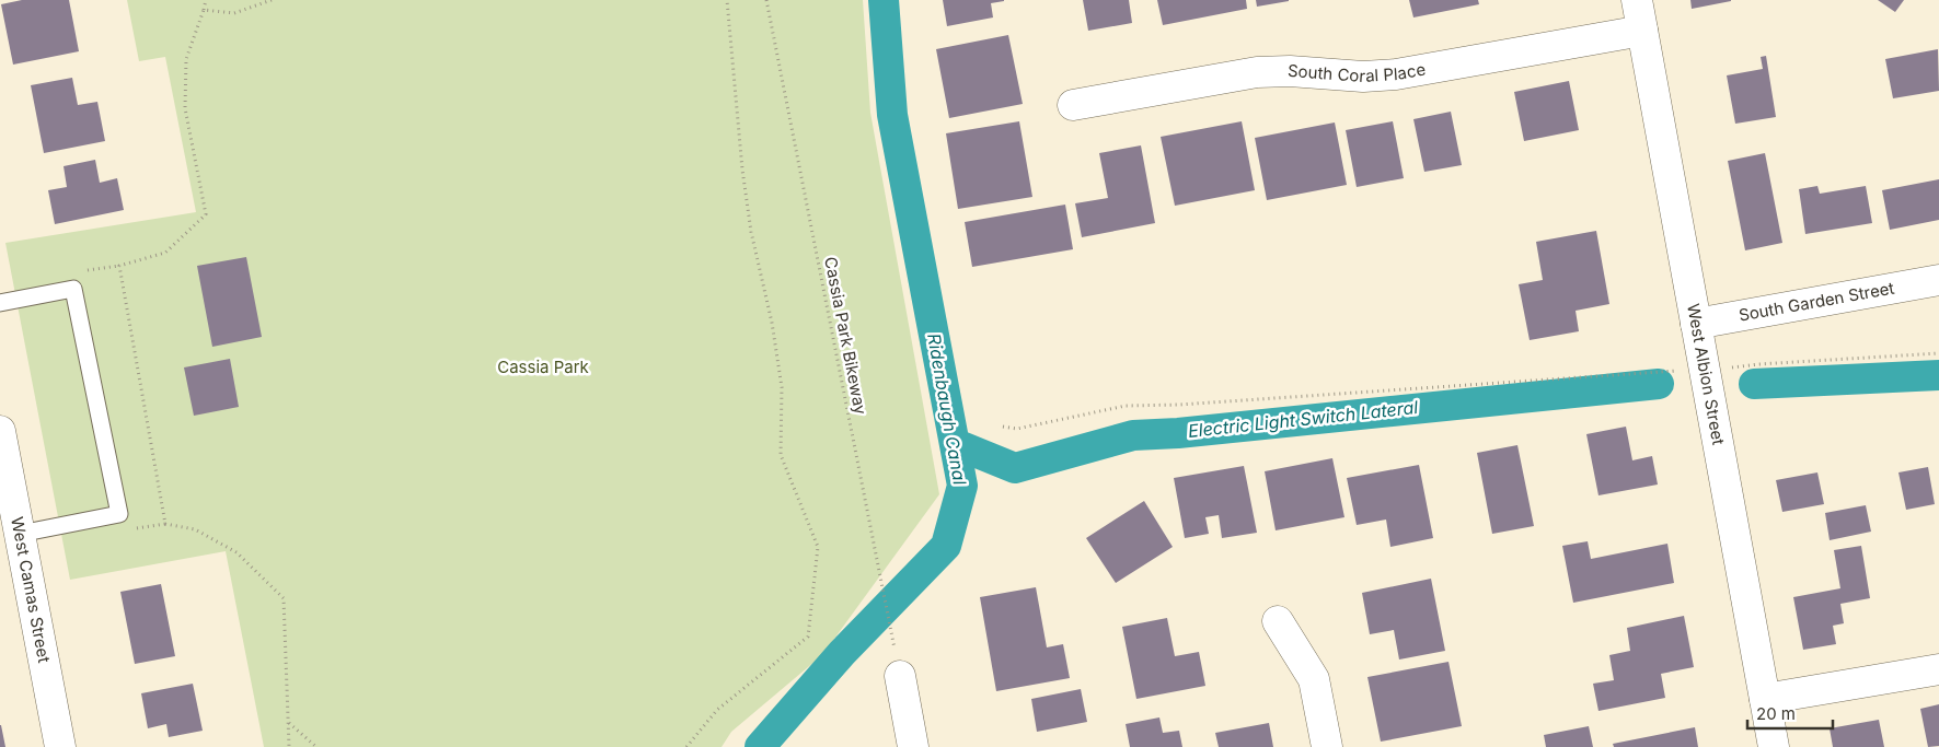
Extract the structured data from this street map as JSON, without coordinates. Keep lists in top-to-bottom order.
{
  "streets": {
    "street": [
      "South Coral Place",
      "South Garden Street",
      "West Albion Street",
      "West Camas Street"
    ],
    "path": ["Cassia Park Bikeway"]
  },
  "crossings": [
    ["South Coral Place", "West Albion Street"],
    ["South Garden Street", "West Albion Street"]
  ],
  "water": ["Ridenbaugh Canal", "Electric Light Switch Lateral"],
  "parks": ["Cassia Park"],
  "scale_bar": "20 m"
}
